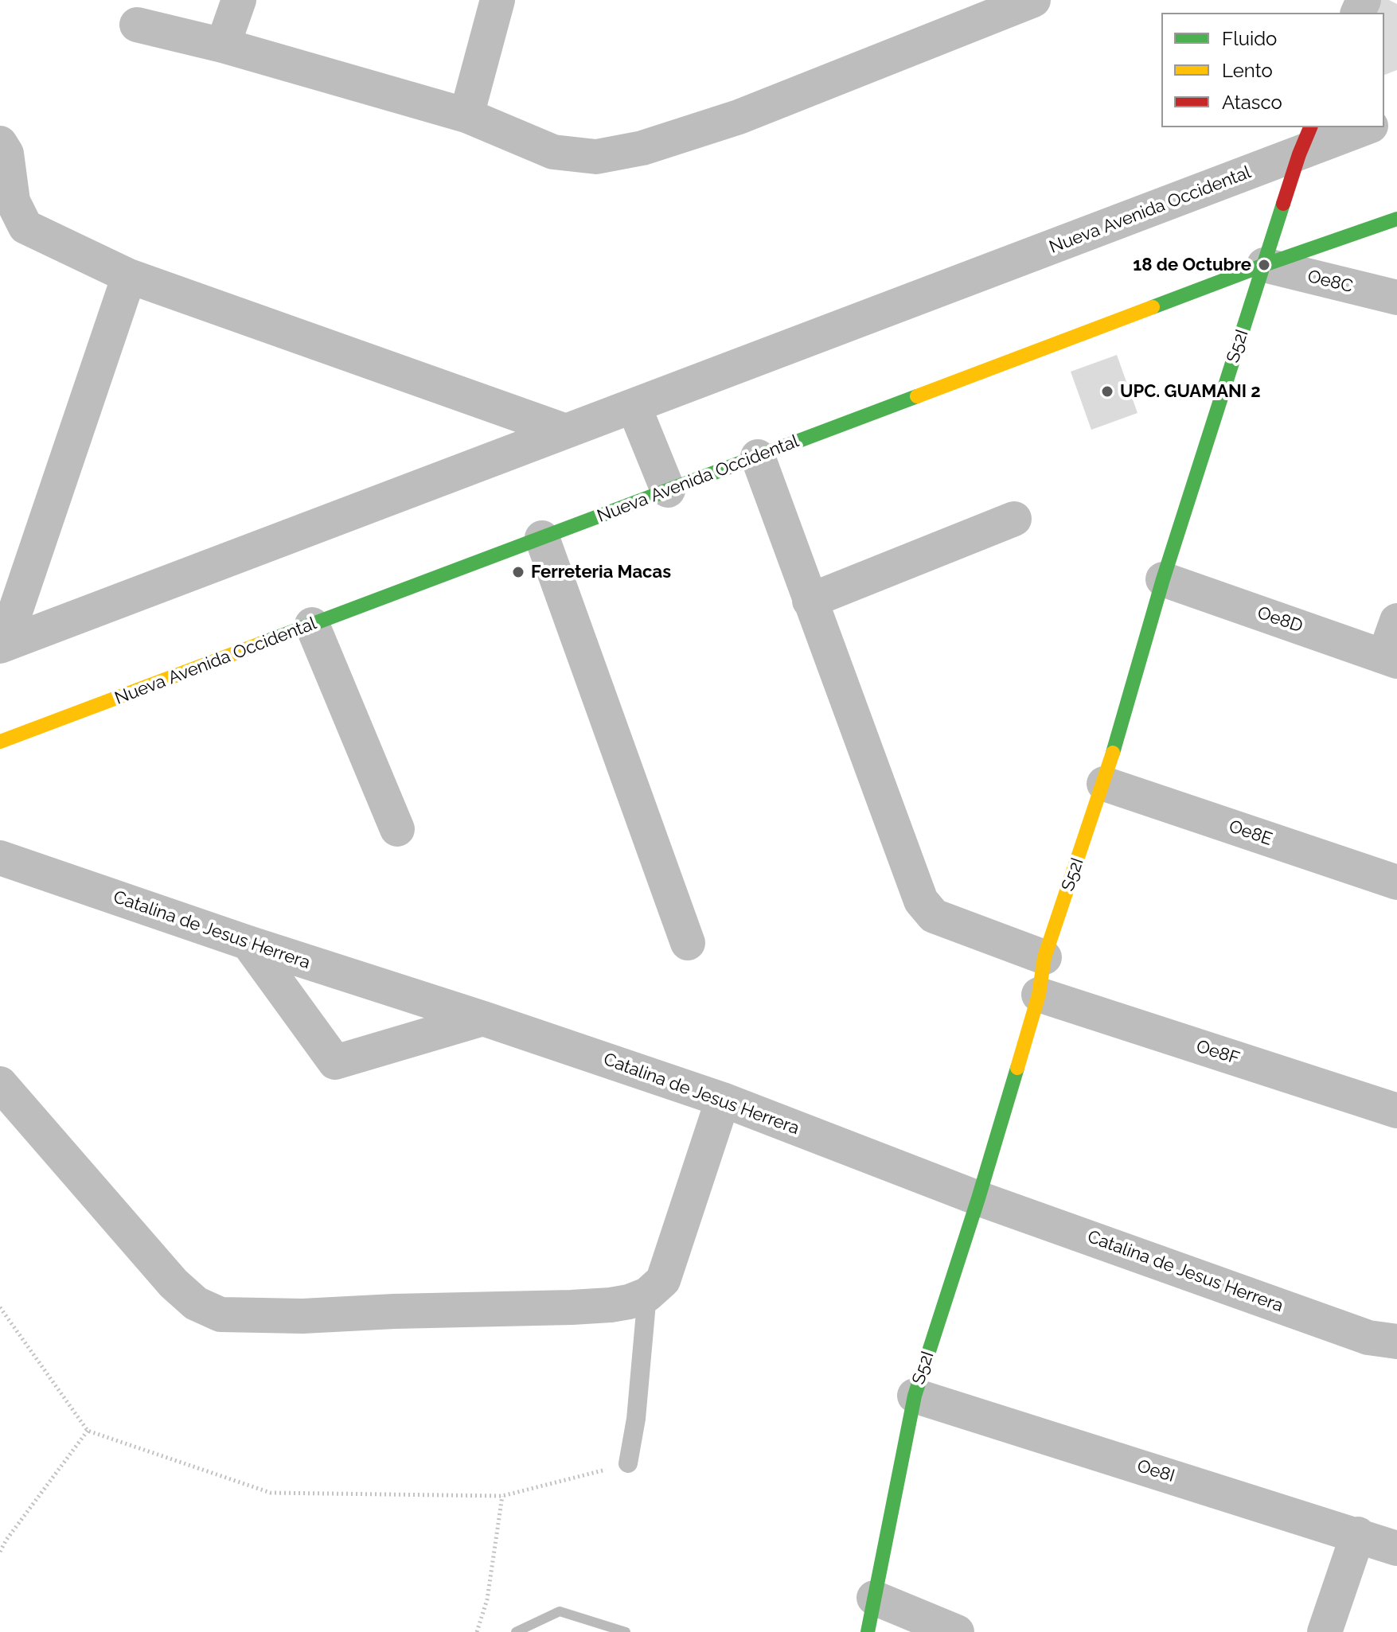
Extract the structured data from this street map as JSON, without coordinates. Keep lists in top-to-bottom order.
{
  "streets": {
    "street": [
      "Nueva Avenida Occidental",
      "Oe8C",
      "S52I",
      "Oe8D",
      "Oe8E",
      "Catalina de Jesus Herrera",
      "Oe8F",
      "Oe8I"
    ]
  },
  "crossings": [
    ["Nueva Avenida Occidental", "Oe8C"],
    ["Nueva Avenida Occidental", "S52I"],
    ["Oe8C", "S52I"],
    ["S52I", "Oe8D"],
    ["S52I", "Oe8E"],
    ["S52I", "Catalina de Jesus Herrera"],
    ["S52I", "Oe8F"],
    ["S52I", "Oe8I"]
  ],
  "places": ["18 de Octubre", "UPC. GUAMANI 2", "Ferreteria Macas"],
  "legend": ["Fluido", "Lento", "Atasco"]
}
